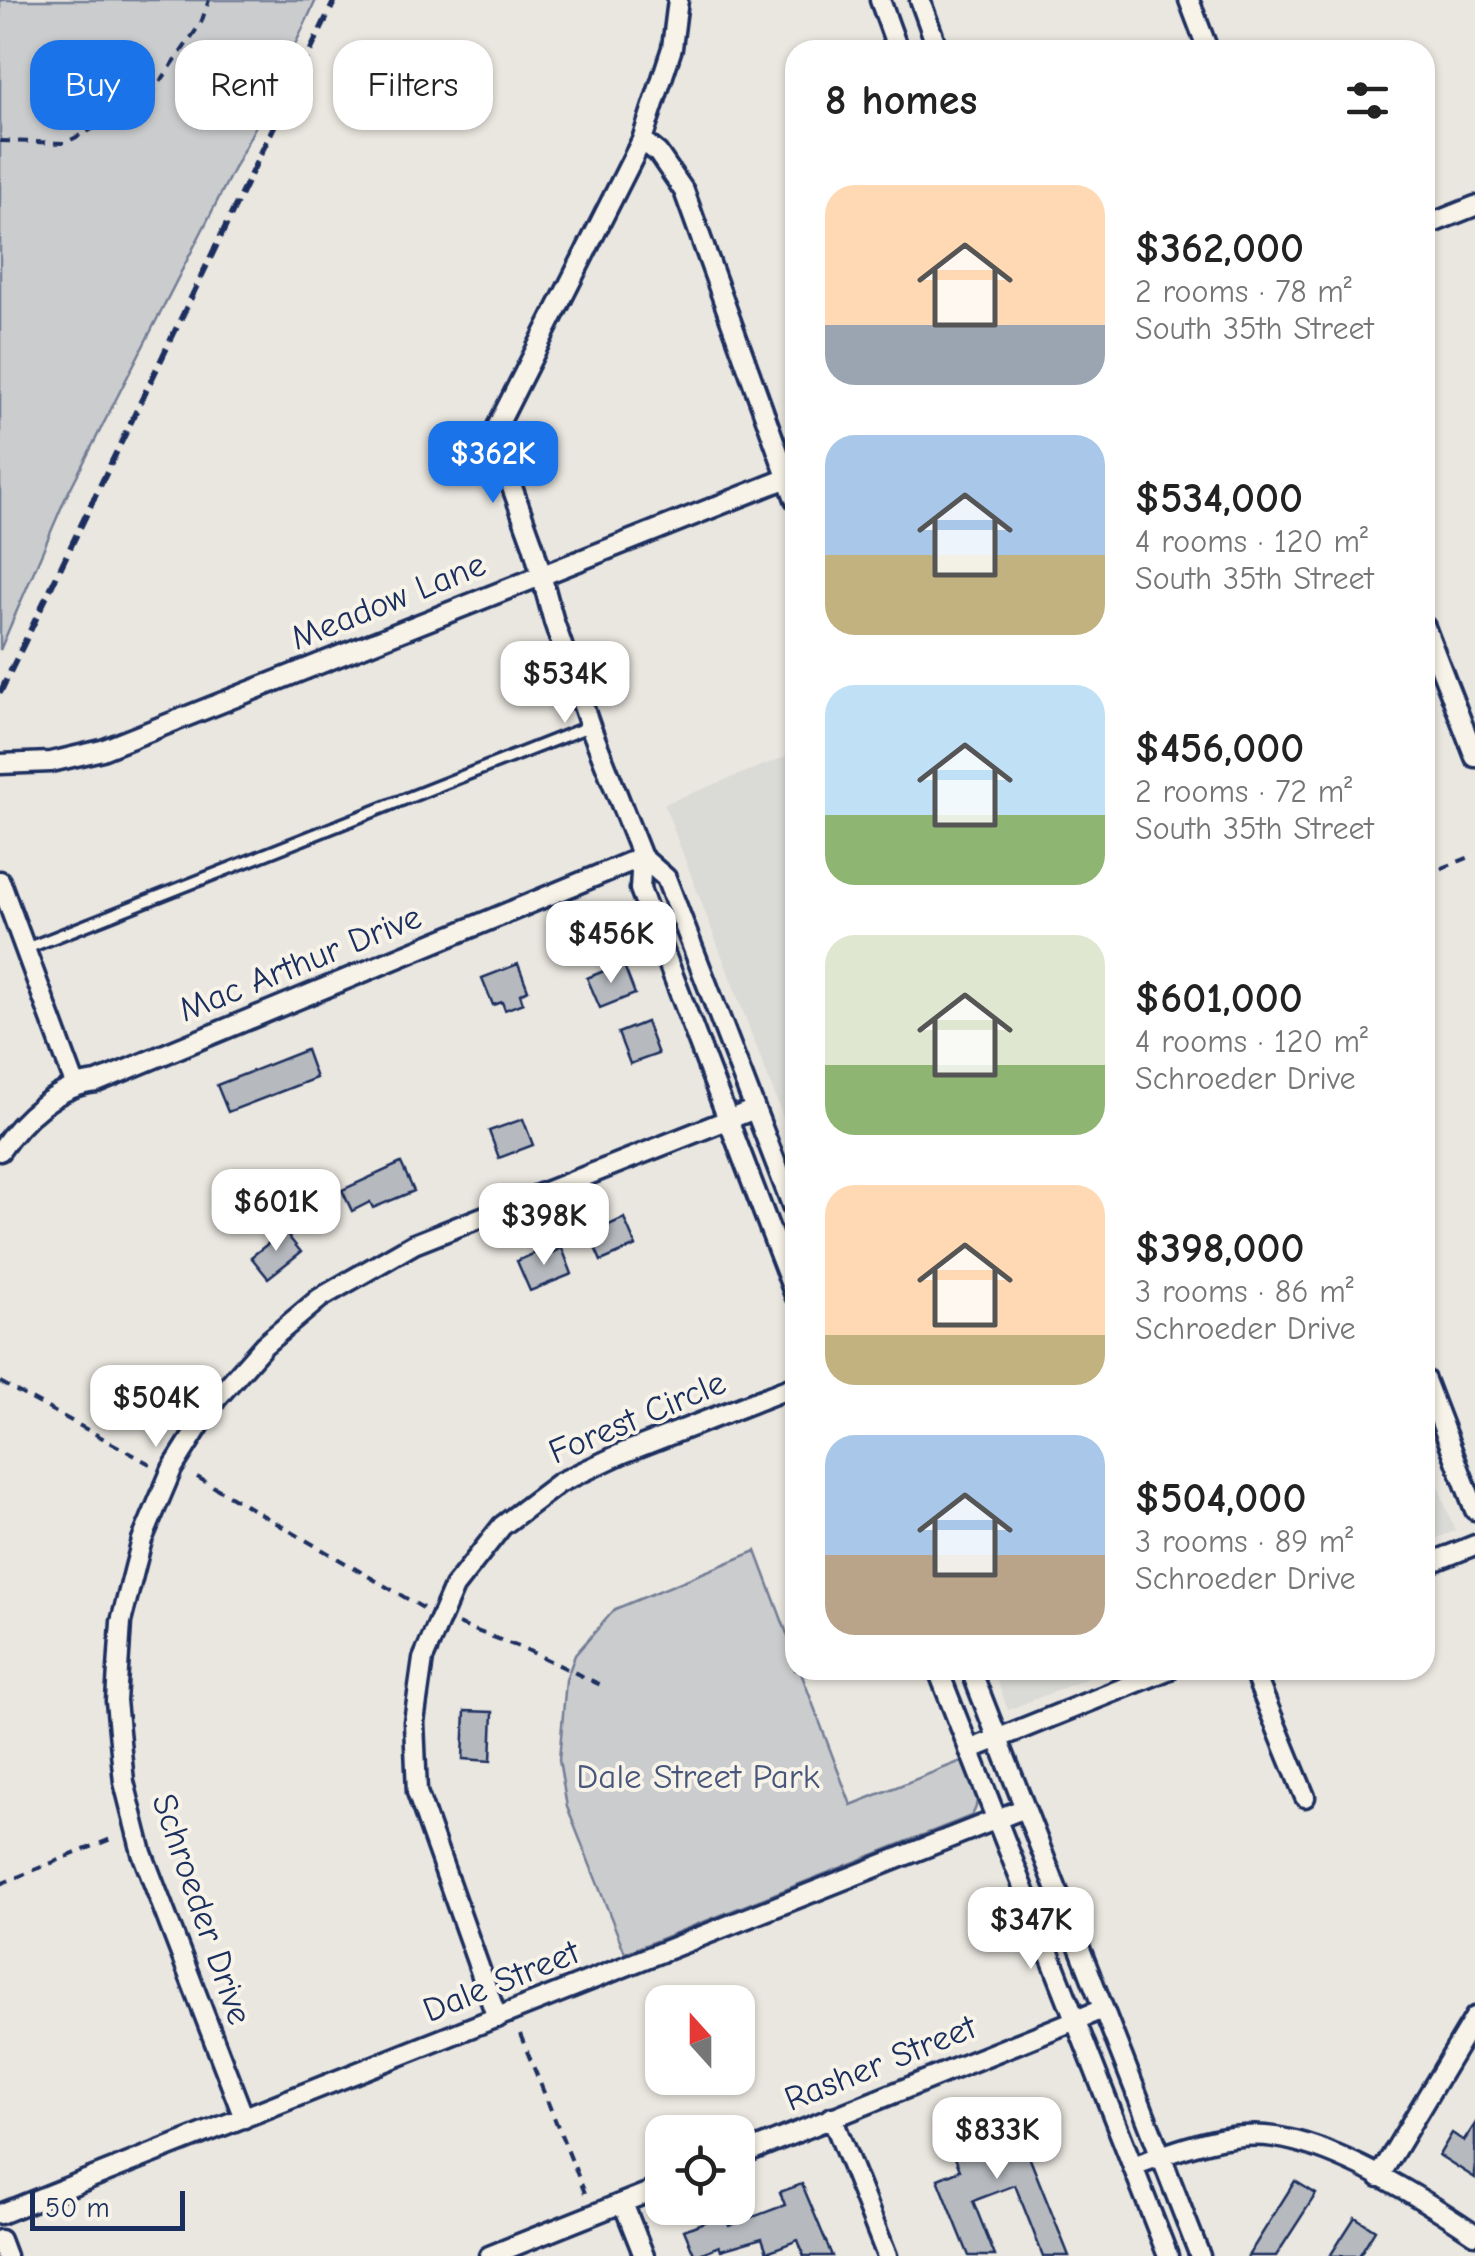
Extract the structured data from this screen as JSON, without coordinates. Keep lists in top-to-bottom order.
{
  "streets": {
    "street": [
      "Meadow Lane",
      "Mac Arthur Drive",
      "Forest Circle",
      "Schroeder Drive",
      "Dale Street",
      "Rasher Street"
    ]
  },
  "crossings": [
    ["Forest Circle", "Dale Street"],
    ["Schroeder Drive", "Dale Street"]
  ],
  "parks": ["Dale Street Park"],
  "scale_bar": "50 m",
  "north": "top",
  "page": {
    "chip": ["Buy", "Rent", "Filters"],
    "heading": "8 homes",
    "list": [
      {
        "name": "$362,000",
        "note": "2 rooms · 78 m² · South 35th Street"
      },
      {
        "name": "$534,000",
        "note": "4 rooms · 120 m² · South 35th Street"
      },
      {
        "name": "$456,000",
        "note": "2 rooms · 72 m² · South 35th Street"
      },
      {
        "name": "$601,000",
        "note": "4 rooms · 120 m² · Schroeder Drive"
      },
      {
        "name": "$398,000",
        "note": "3 rooms · 86 m² · Schroeder Drive"
      },
      {
        "name": "$504,000",
        "note": "3 rooms · 89 m² · Schroeder Drive"
      }
    ],
    "price": [
      "$362K",
      "$534K",
      "$456K",
      "$601K",
      "$398K",
      "$504K",
      "$347K",
      "$833K"
    ],
    "scale": "50 m"
  }
}
